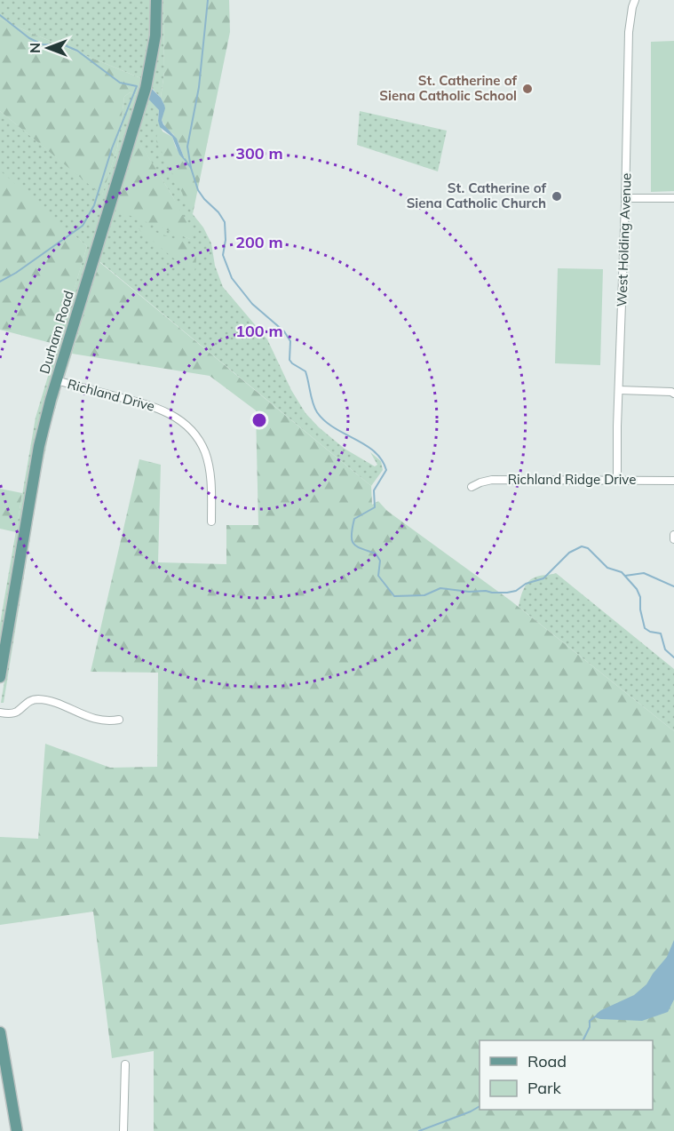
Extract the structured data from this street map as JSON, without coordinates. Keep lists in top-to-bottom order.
{
  "streets": {
    "main road": ["Durham Road"],
    "street": ["West Holding Avenue", "Richland Drive", "Richland Ridge Drive"]
  },
  "crossings": [
    ["West Holding Avenue", "Richland Ridge Drive"],
    ["Durham Road", "Richland Drive"]
  ],
  "places": ["St. Catherine of Siena Catholic School", "St. Catherine of Siena Catholic Church"],
  "legend": ["Road", "Park"],
  "north": "left",
  "rings": ["300 m", "200 m", "100 m"]
}
